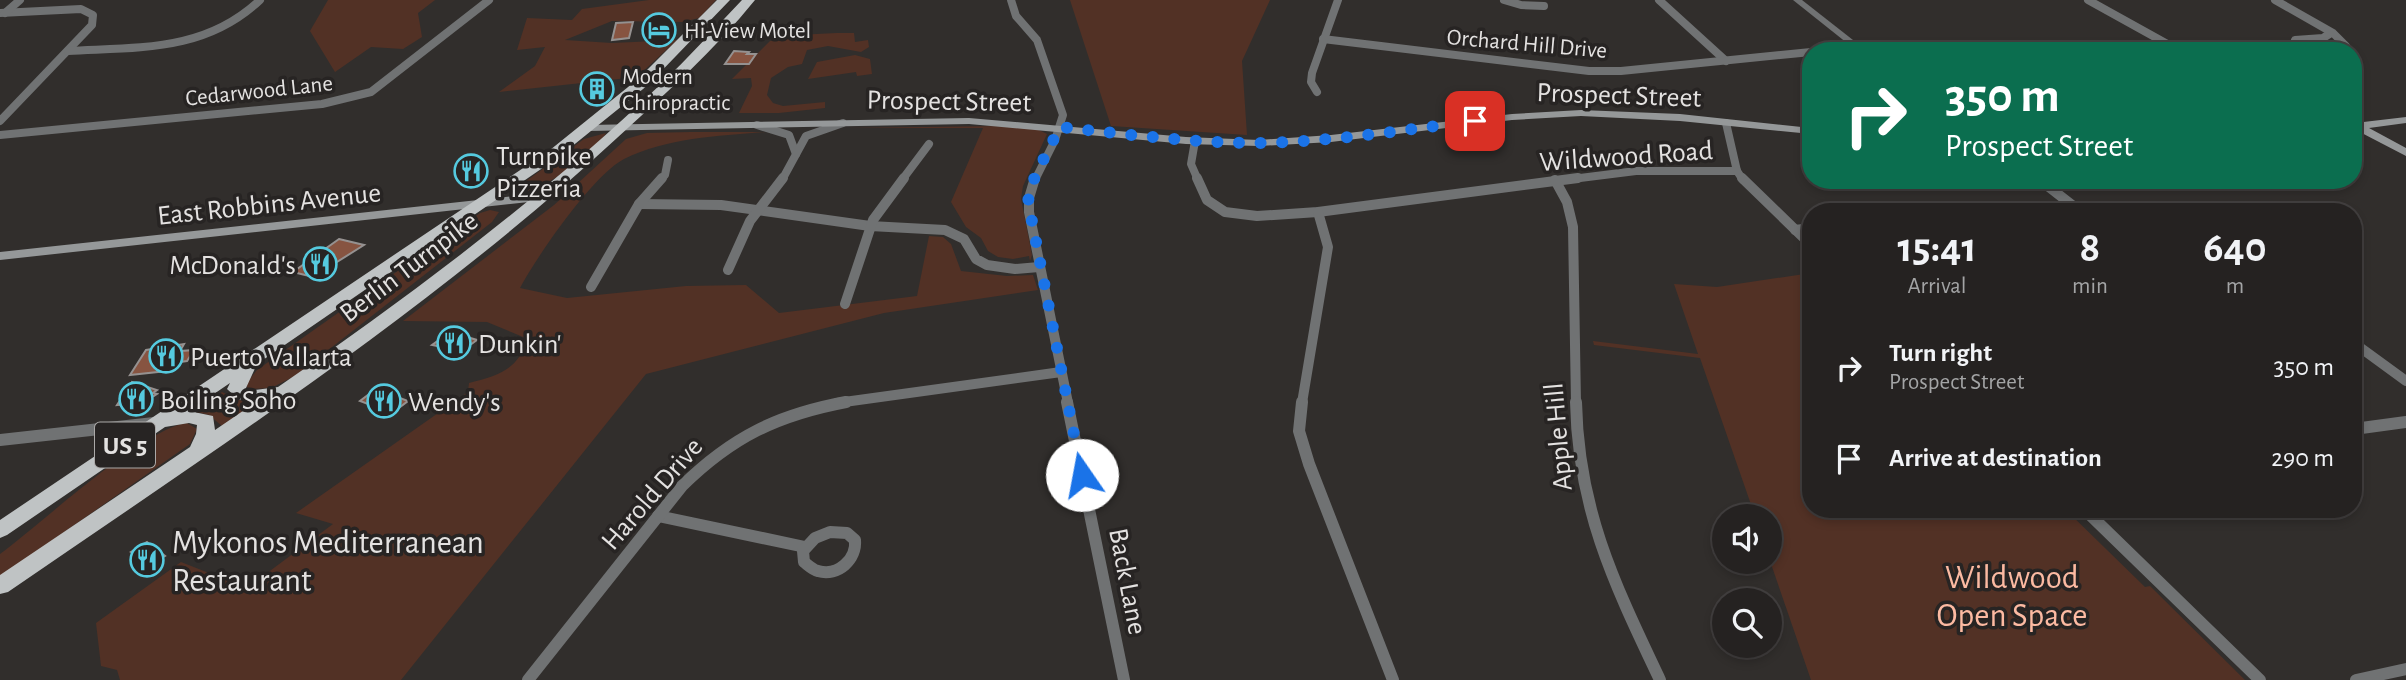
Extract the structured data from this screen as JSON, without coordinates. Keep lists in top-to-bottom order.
{
  "streets": {
    "highway": ["Berlin Turnpike", "US 5"],
    "main road": ["Prospect Street", "East Robbins Avenue"],
    "street": [
      "Orchard Hill Drive",
      "Cedarwood Lane",
      "Wildwood Road",
      "Apple Hill",
      "Harold Drive",
      "Back Lane"
    ]
  },
  "crossings": [
    ["Prospect Street", "Wildwood Road"],
    ["Prospect Street", "Berlin Turnpike"],
    ["Prospect Street", "Back Lane"],
    ["Wildwood Road", "Apple Hill"],
    ["East Robbins Avenue", "Berlin Turnpike"],
    ["Harold Drive", "Back Lane"]
  ],
  "parks": ["Wildwood Open Space"],
  "places": {
    "hotel": ["Hi-View Motel"],
    "building": ["Modern Chiropractic"],
    "restaurant": [
      "Turnpike Pizzeria",
      "McDonald's",
      "Dunkin'",
      "Puerto Vallarta",
      "Boiling Soho",
      "Wendy's",
      "Mykonos Mediterranean Restaurant"
    ]
  },
  "page": {
    "turn": ["350 m", "Prospect Street"],
    "eta": [
      "15:41",
      "Arrival",
      "8",
      "min",
      "640",
      "m"
    ],
    "list": [
      {
        "name": "Turn right",
        "note": "Prospect Street",
        "value": "350 m"
      },
      {
        "name": "Arrive at destination",
        "value": "290 m"
      }
    ]
  }
}
